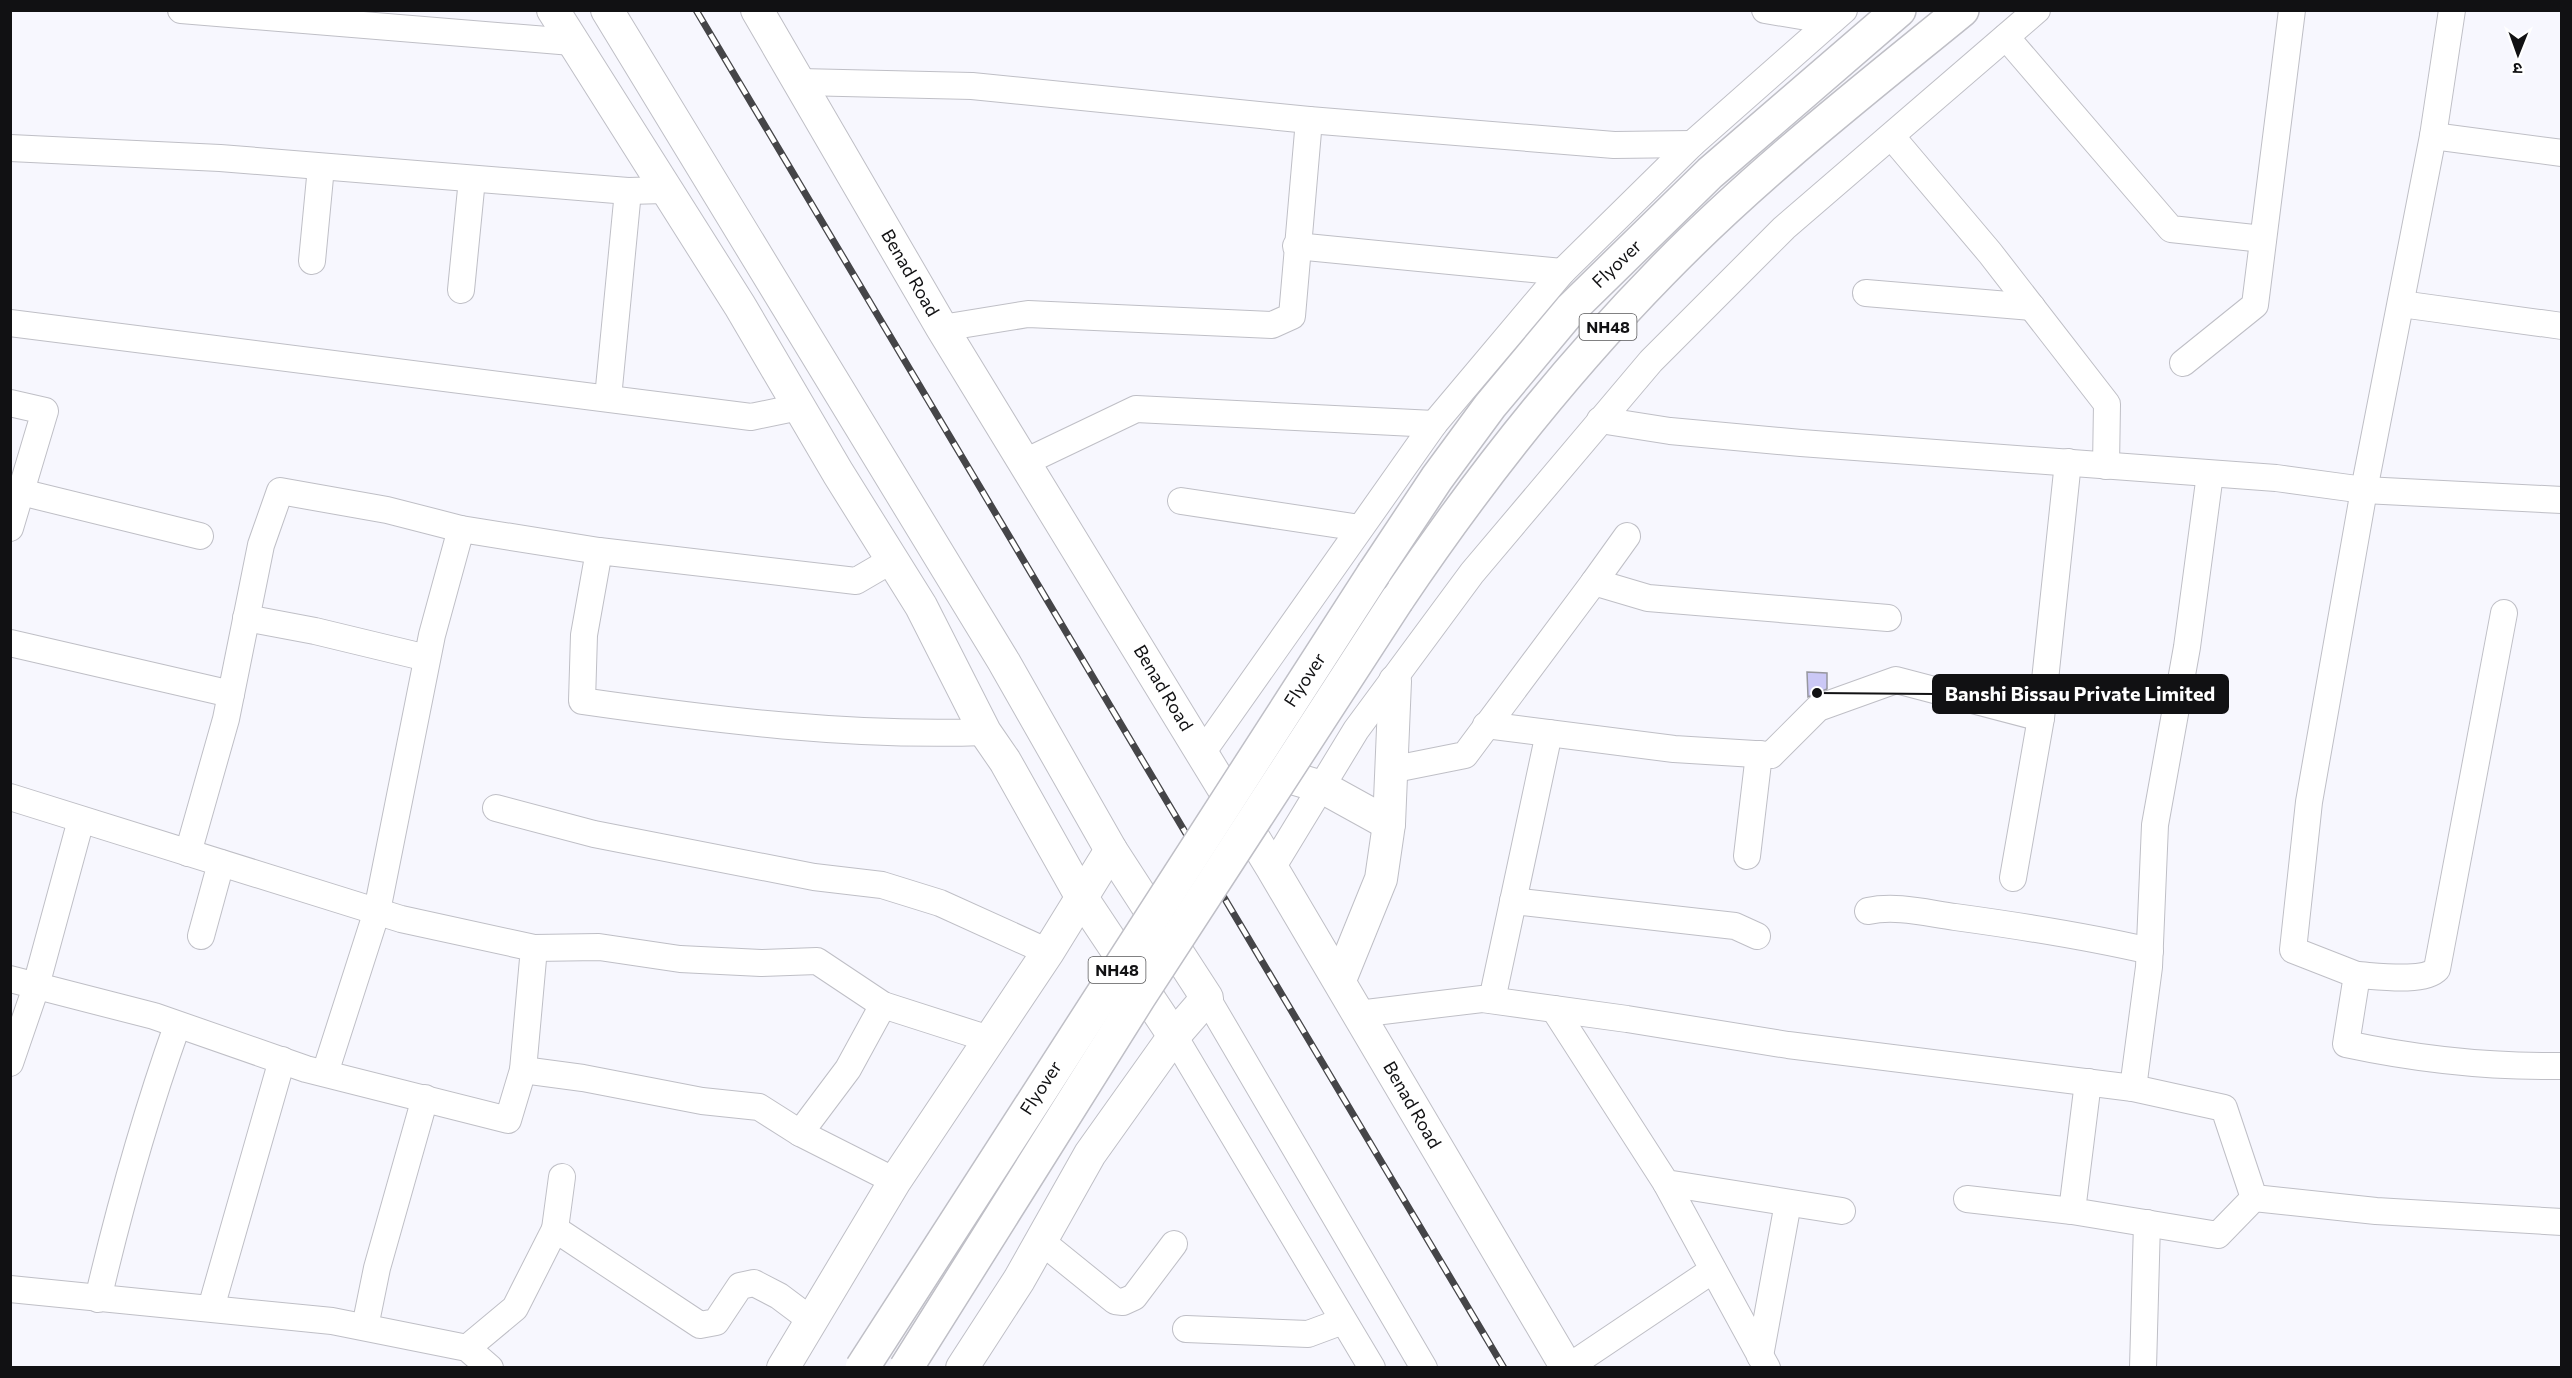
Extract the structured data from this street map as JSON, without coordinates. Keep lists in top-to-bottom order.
{
  "streets": {
    "highway": ["Flyover", "NH48"],
    "main road": ["Benad Road"]
  },
  "places": ["Banshi Bissau Private Limited"],
  "north": "bottom"
}
